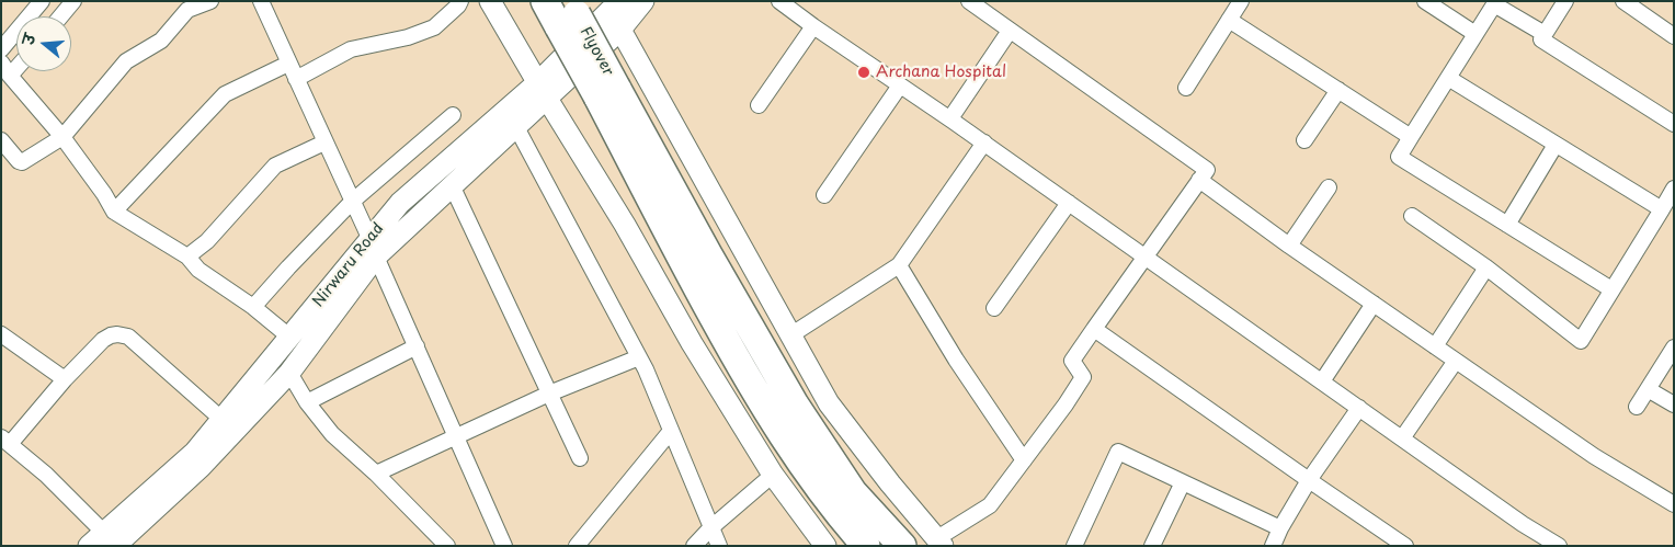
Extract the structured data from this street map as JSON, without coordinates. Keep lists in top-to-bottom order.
{
  "streets": {
    "highway": ["Flyover"],
    "street": ["Nirwaru Road"]
  },
  "places": ["Archana Hospital"],
  "north": "left"
}
